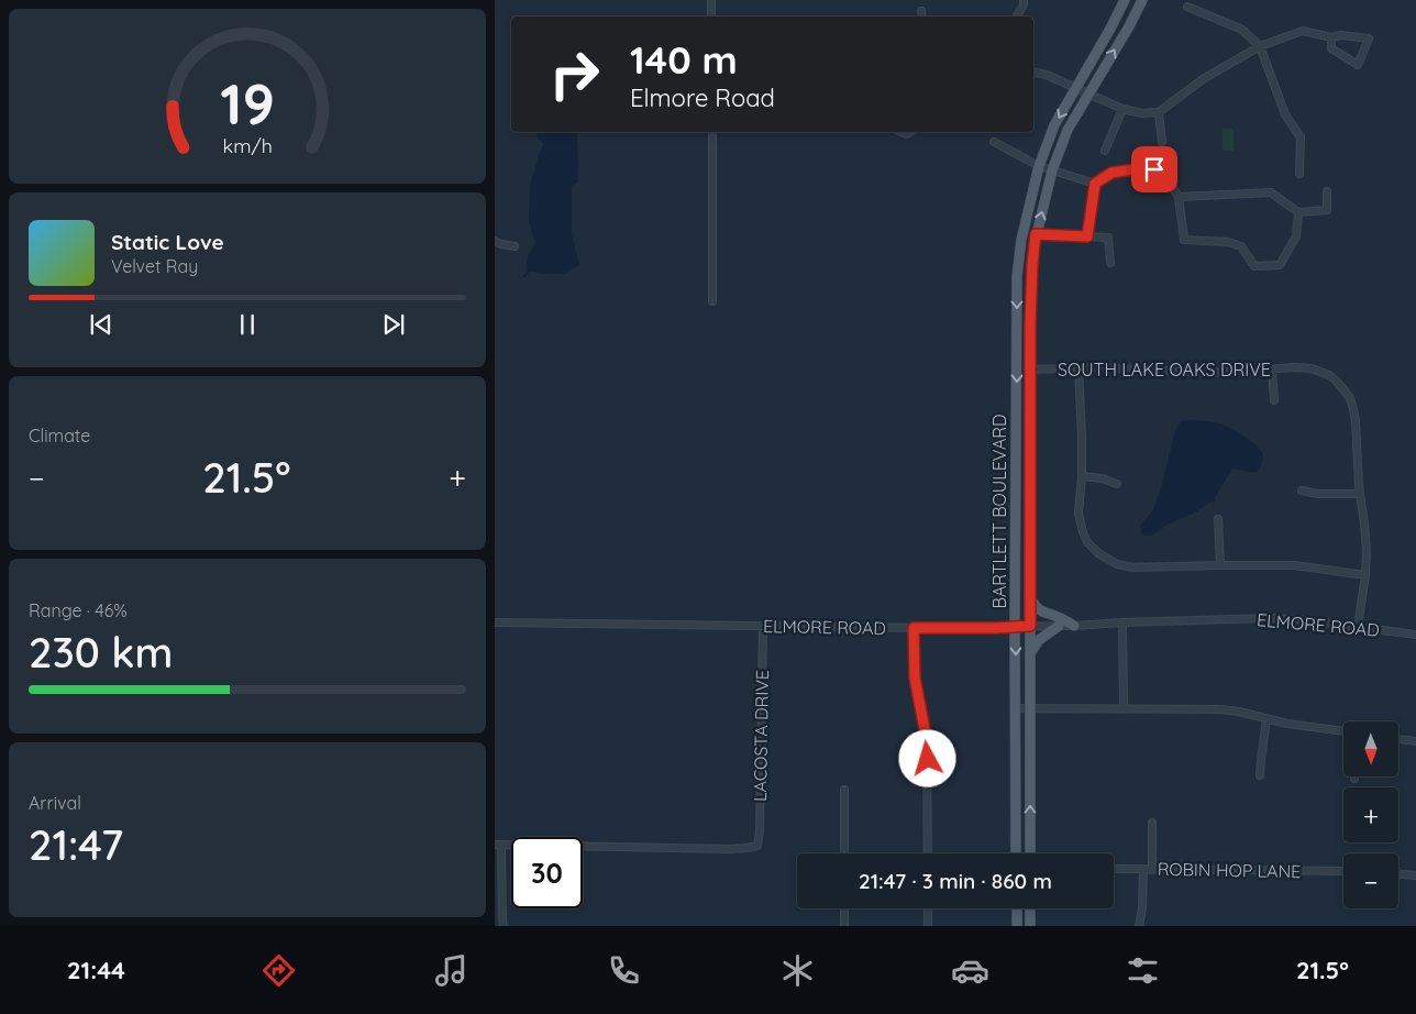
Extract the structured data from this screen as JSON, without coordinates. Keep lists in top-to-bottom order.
{
  "streets": {
    "main road": ["BARTLETT BOULEVARD"],
    "street": [
      "SOUTH LAKE OAKS DRIVE",
      "ELMORE ROAD",
      "LACOSTA DRIVE",
      "ROBIN HOP LANE"
    ]
  },
  "crossings": [
    ["SOUTH LAKE OAKS DRIVE", "BARTLETT BOULEVARD"],
    ["BARTLETT BOULEVARD", "ELMORE ROAD"],
    ["ELMORE ROAD", "LACOSTA DRIVE"]
  ],
  "north": "bottom",
  "page": {
    "turn": ["140 m", "Elmore Road"],
    "song": ["Static Love", "Velvet Ray"],
    "tile": [
      "Climate",
      ["Range · 46%", "230 km"],
      ["Arrival", "21:47"]
    ],
    "heat": ["−", "21.5°", "+"],
    "map_buttons": ["+", "−"],
    "limit": "30",
    "trip": "21:47 · 3 min · 860 m",
    "tabs": ["21:44", "21.5°"],
    "gauge": ["19", "km/h"]
  }
}
